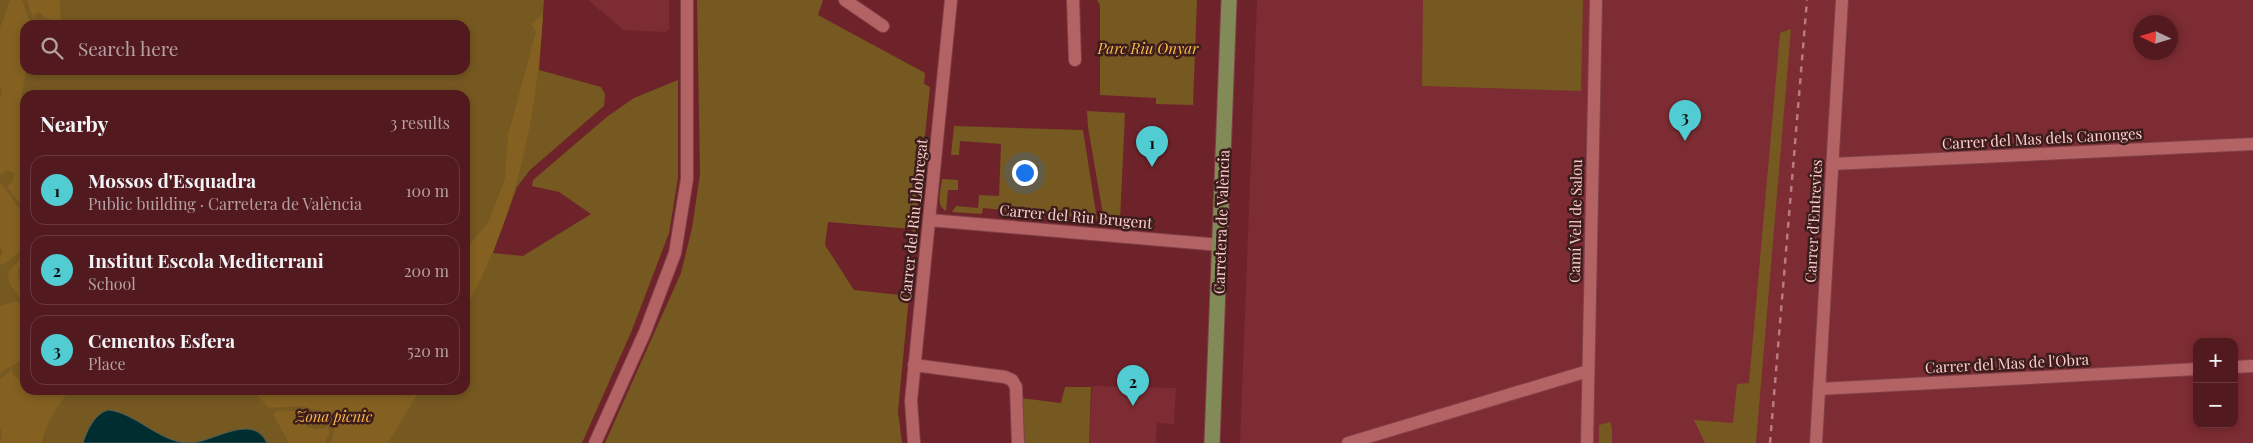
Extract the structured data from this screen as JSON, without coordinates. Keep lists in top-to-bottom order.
{
  "streets": {
    "main road": ["Carretera de València"],
    "street": [
      "Carrer del Mas dels Canonges",
      "Carrer del Riu Brugent",
      "Carrer del Riu Llobregat",
      "Camí Vell de Salou",
      "Carrer d'Entrevies",
      "Carrer del Mas de l'Obra"
    ]
  },
  "crossings": [
    ["Carrer del Mas dels Canonges", "Carrer d'Entrevies"],
    ["Carrer del Riu Brugent", "Carrer del Riu Llobregat"],
    ["Carrer del Riu Brugent", "Carretera de València"],
    ["Carrer d'Entrevies", "Carrer del Mas de l'Obra"]
  ],
  "parks": ["Parc Riu Onyar", "Zona picnic"],
  "north": "left",
  "page": {
    "search": "Search here",
    "heading": ["Nearby", "3 results"],
    "pins": ["3", "1", "2"],
    "list": [
      {
        "mark": "1",
        "name": "Mossos d'Esquadra",
        "note": "Public building · Carretera de València",
        "value": "100 m"
      },
      {
        "mark": "2",
        "name": "Institut Escola Mediterrani",
        "note": "School",
        "value": "200 m"
      },
      {
        "mark": "3",
        "name": "Cementos Esfera",
        "note": "Place",
        "value": "520 m"
      }
    ],
    "map_buttons": ["+", "−"]
  }
}
